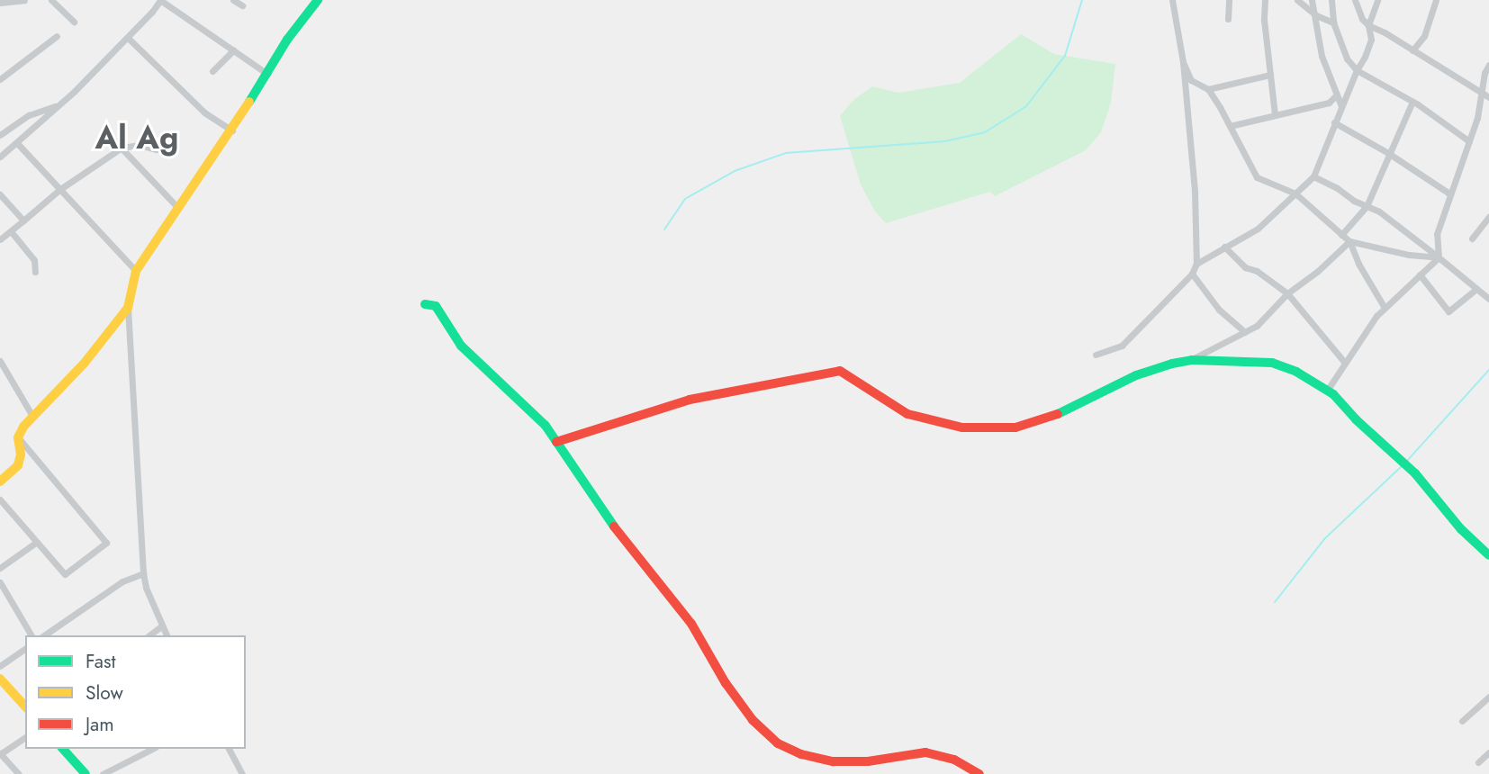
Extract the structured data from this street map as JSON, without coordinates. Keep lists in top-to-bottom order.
{
  "districts": ["Al Ag"],
  "legend": ["Fast", "Slow", "Jam"]
}
